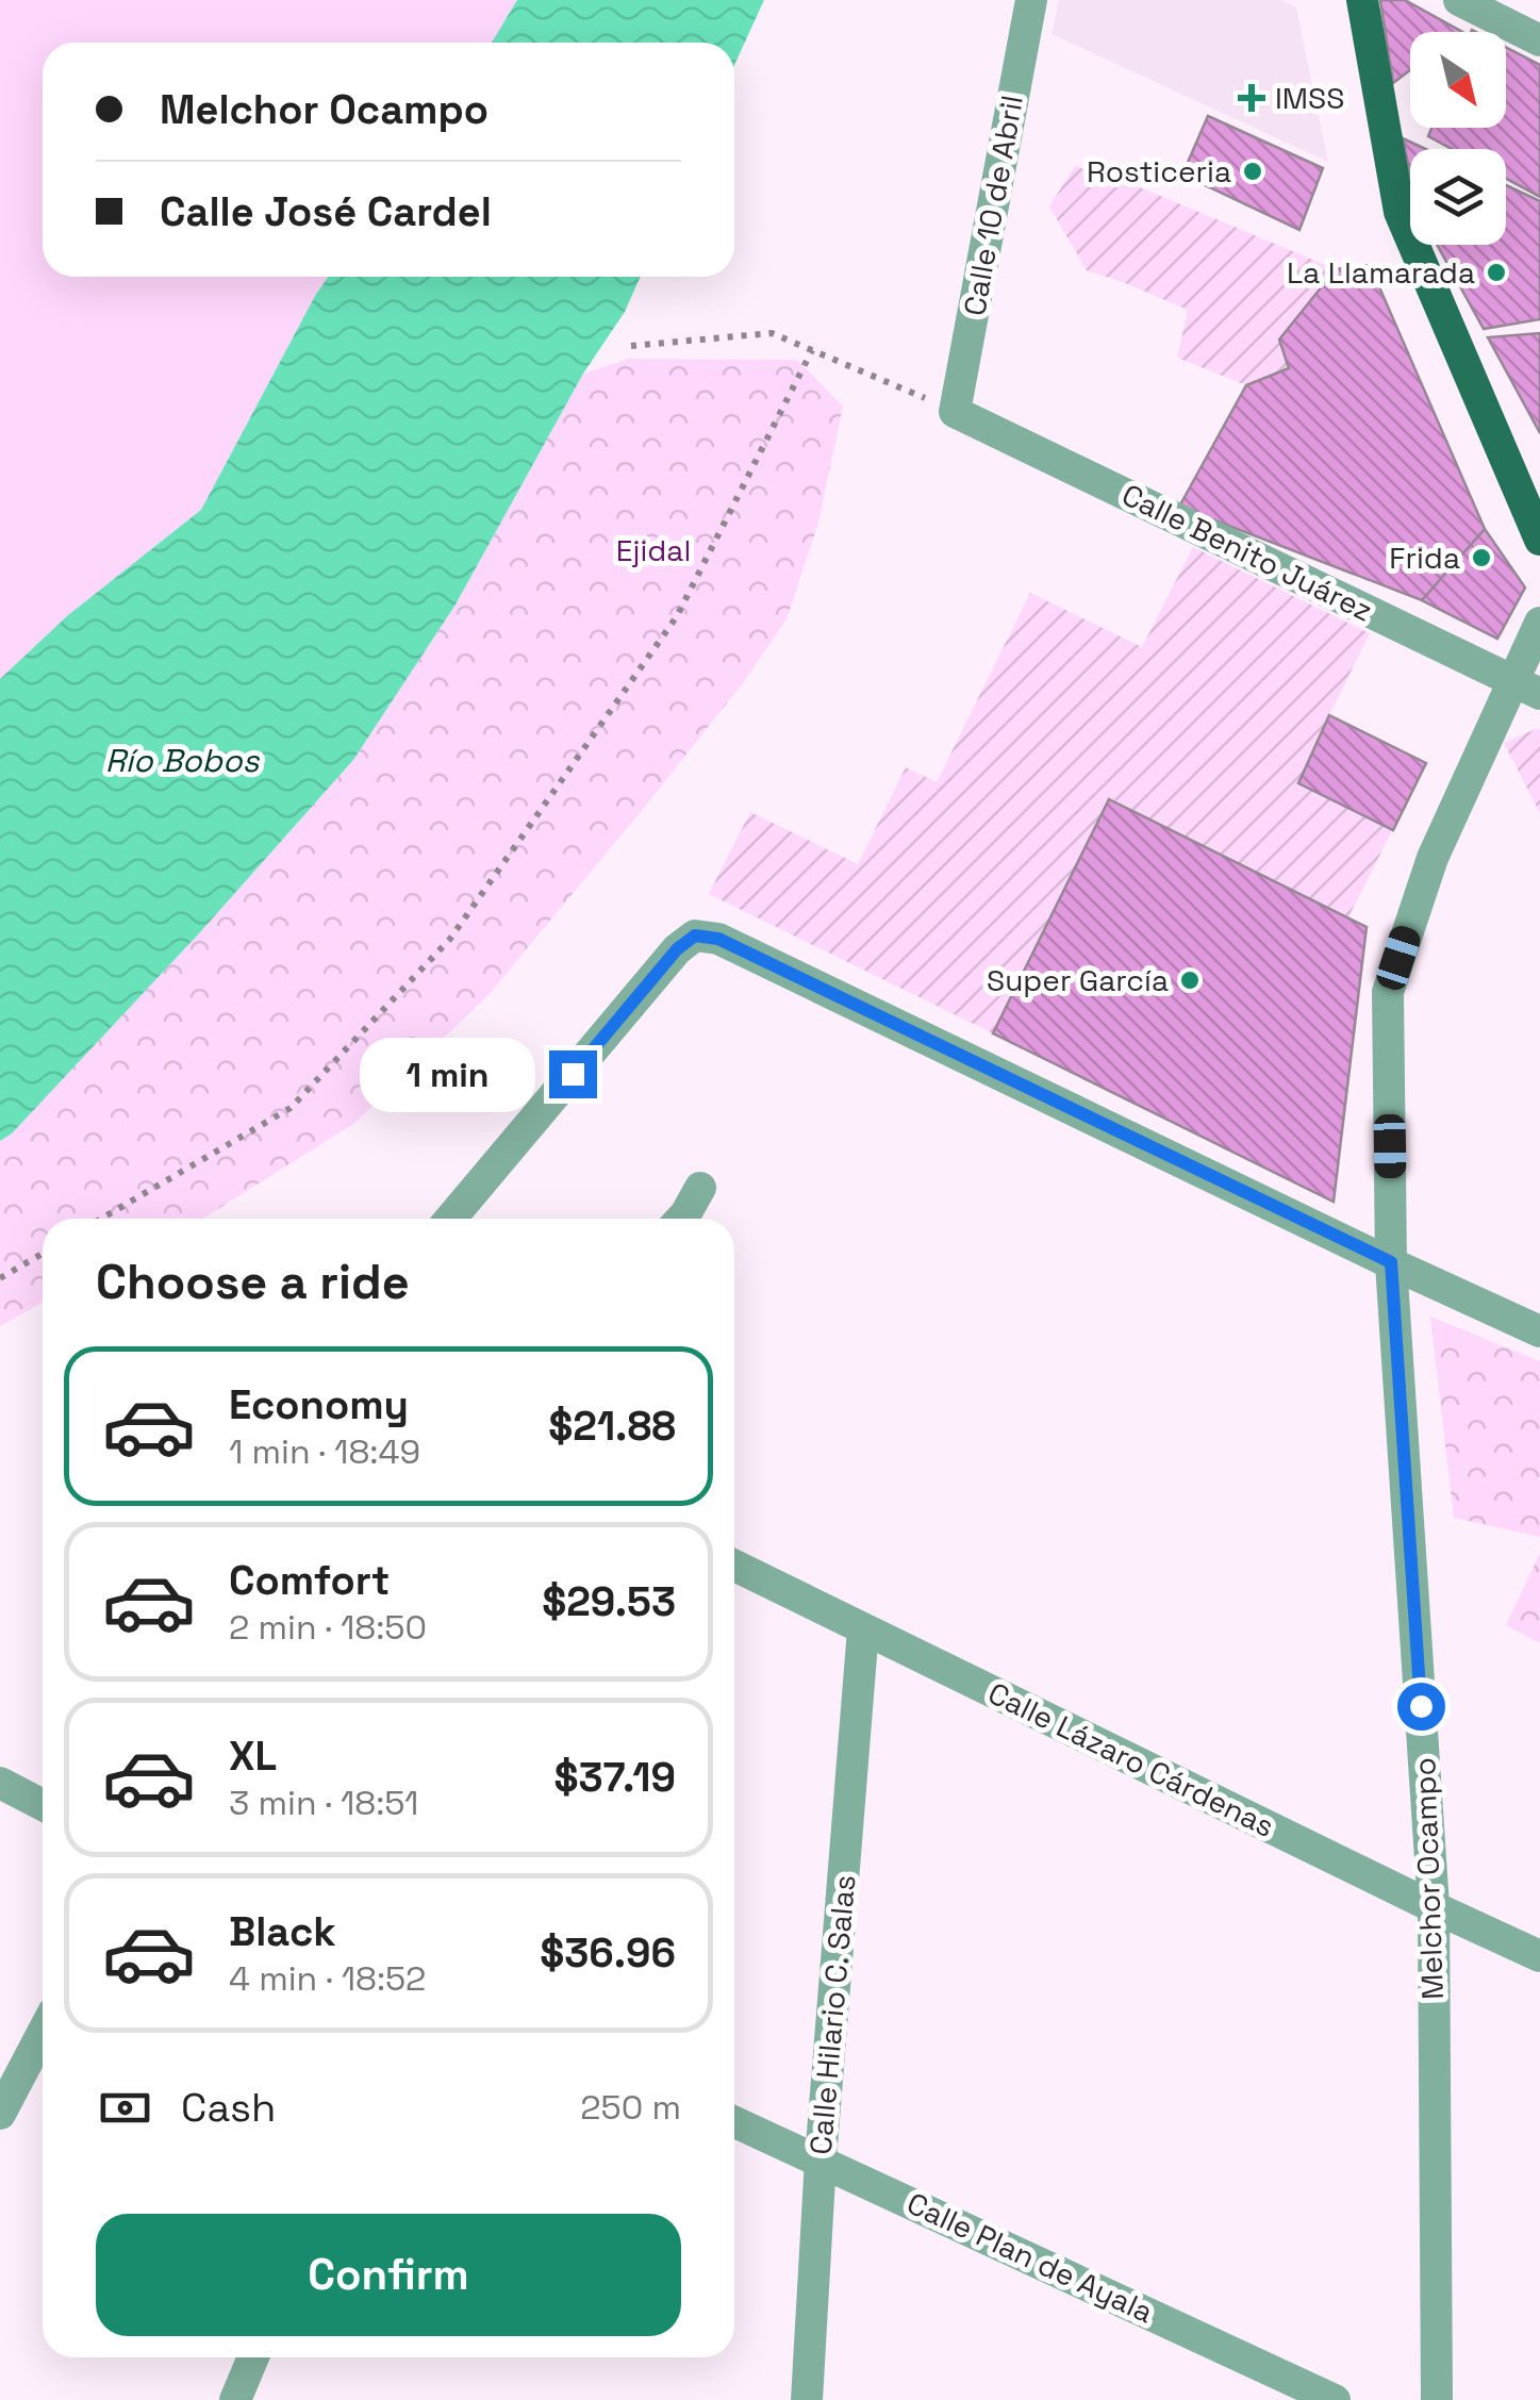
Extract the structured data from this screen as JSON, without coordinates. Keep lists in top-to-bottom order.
{
  "streets": {
    "street": [
      "Calle 10 de Abril",
      "Calle Benito Juárez",
      "Calle Lázaro Cárdenas",
      "Melchor Ocampo",
      "Calle Hilario C. Salas",
      "Calle Plan de Ayala"
    ]
  },
  "crossings": [
    ["Calle 10 de Abril", "Calle Benito Juárez"],
    ["Calle Benito Juárez", "Melchor Ocampo"],
    ["Calle Lázaro Cárdenas", "Melchor Ocampo"],
    ["Calle Lázaro Cárdenas", "Calle Hilario C. Salas"],
    ["Calle Hilario C. Salas", "Calle Plan de Ayala"]
  ],
  "water": ["Río Bobos"],
  "parks": ["Ejidal"],
  "places": {
    "health": ["IMSS"],
    "other": [
      "Rosticeria",
      "La Llamarada",
      "Frida",
      "Super García"
    ]
  },
  "north": "bottom right",
  "page": {
    "banner": ["Melchor Ocampo", "Calle José Cardel"],
    "bubble": "1 min",
    "heading": "Choose a ride",
    "list": [
      {
        "name": "Economy",
        "note": "1 min · 18:49",
        "value": "$21.88"
      },
      {
        "name": "Comfort",
        "note": "2 min · 18:50",
        "value": "$29.53"
      },
      {
        "name": "XL",
        "note": "3 min · 18:51",
        "value": "$37.19"
      },
      {
        "name": "Black",
        "note": "4 min · 18:52",
        "value": "$36.96"
      }
    ],
    "pay": ["Cash", "250 m"],
    "buttons": "Confirm"
  }
}
